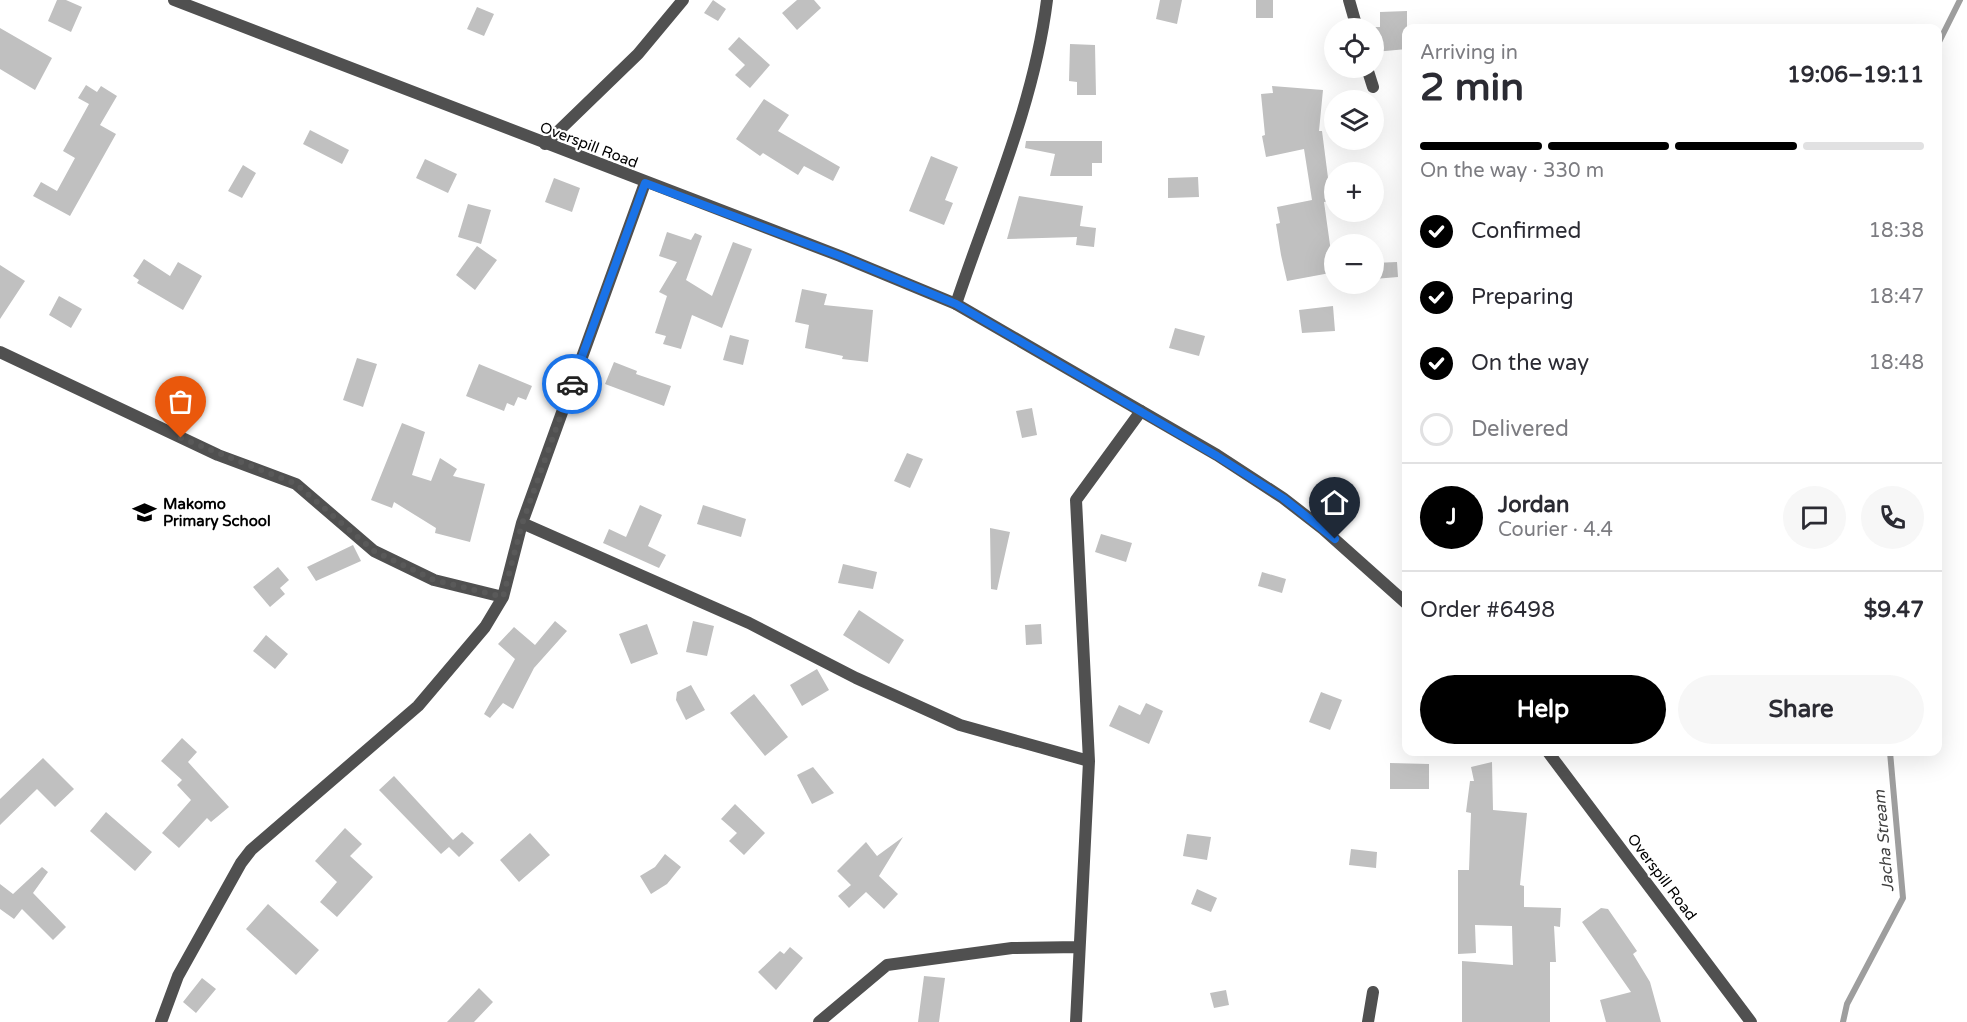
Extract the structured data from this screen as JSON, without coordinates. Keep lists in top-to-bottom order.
{
  "streets": {
    "street": ["Overspill Road"]
  },
  "water": ["Jacha Stream"],
  "places": {
    "school or university": ["Makomo Primary School"]
  },
  "page": {
    "map_buttons": ["+", "−"],
    "heading": ["2 min", "Arriving in", "19:06–19:11"],
    "panel": [
      "Jordan",
      "Courier · 4.4",
      "Order #6498",
      "$9.47"
    ],
    "bar": "On the way · 330 m",
    "list": [
      ["Confirmed", "18:38"],
      ["Preparing", "18:47"],
      ["On the way", "18:48"],
      "Delivered"
    ],
    "round": "J",
    "buttons": ["Help", "Share"]
  }
}
